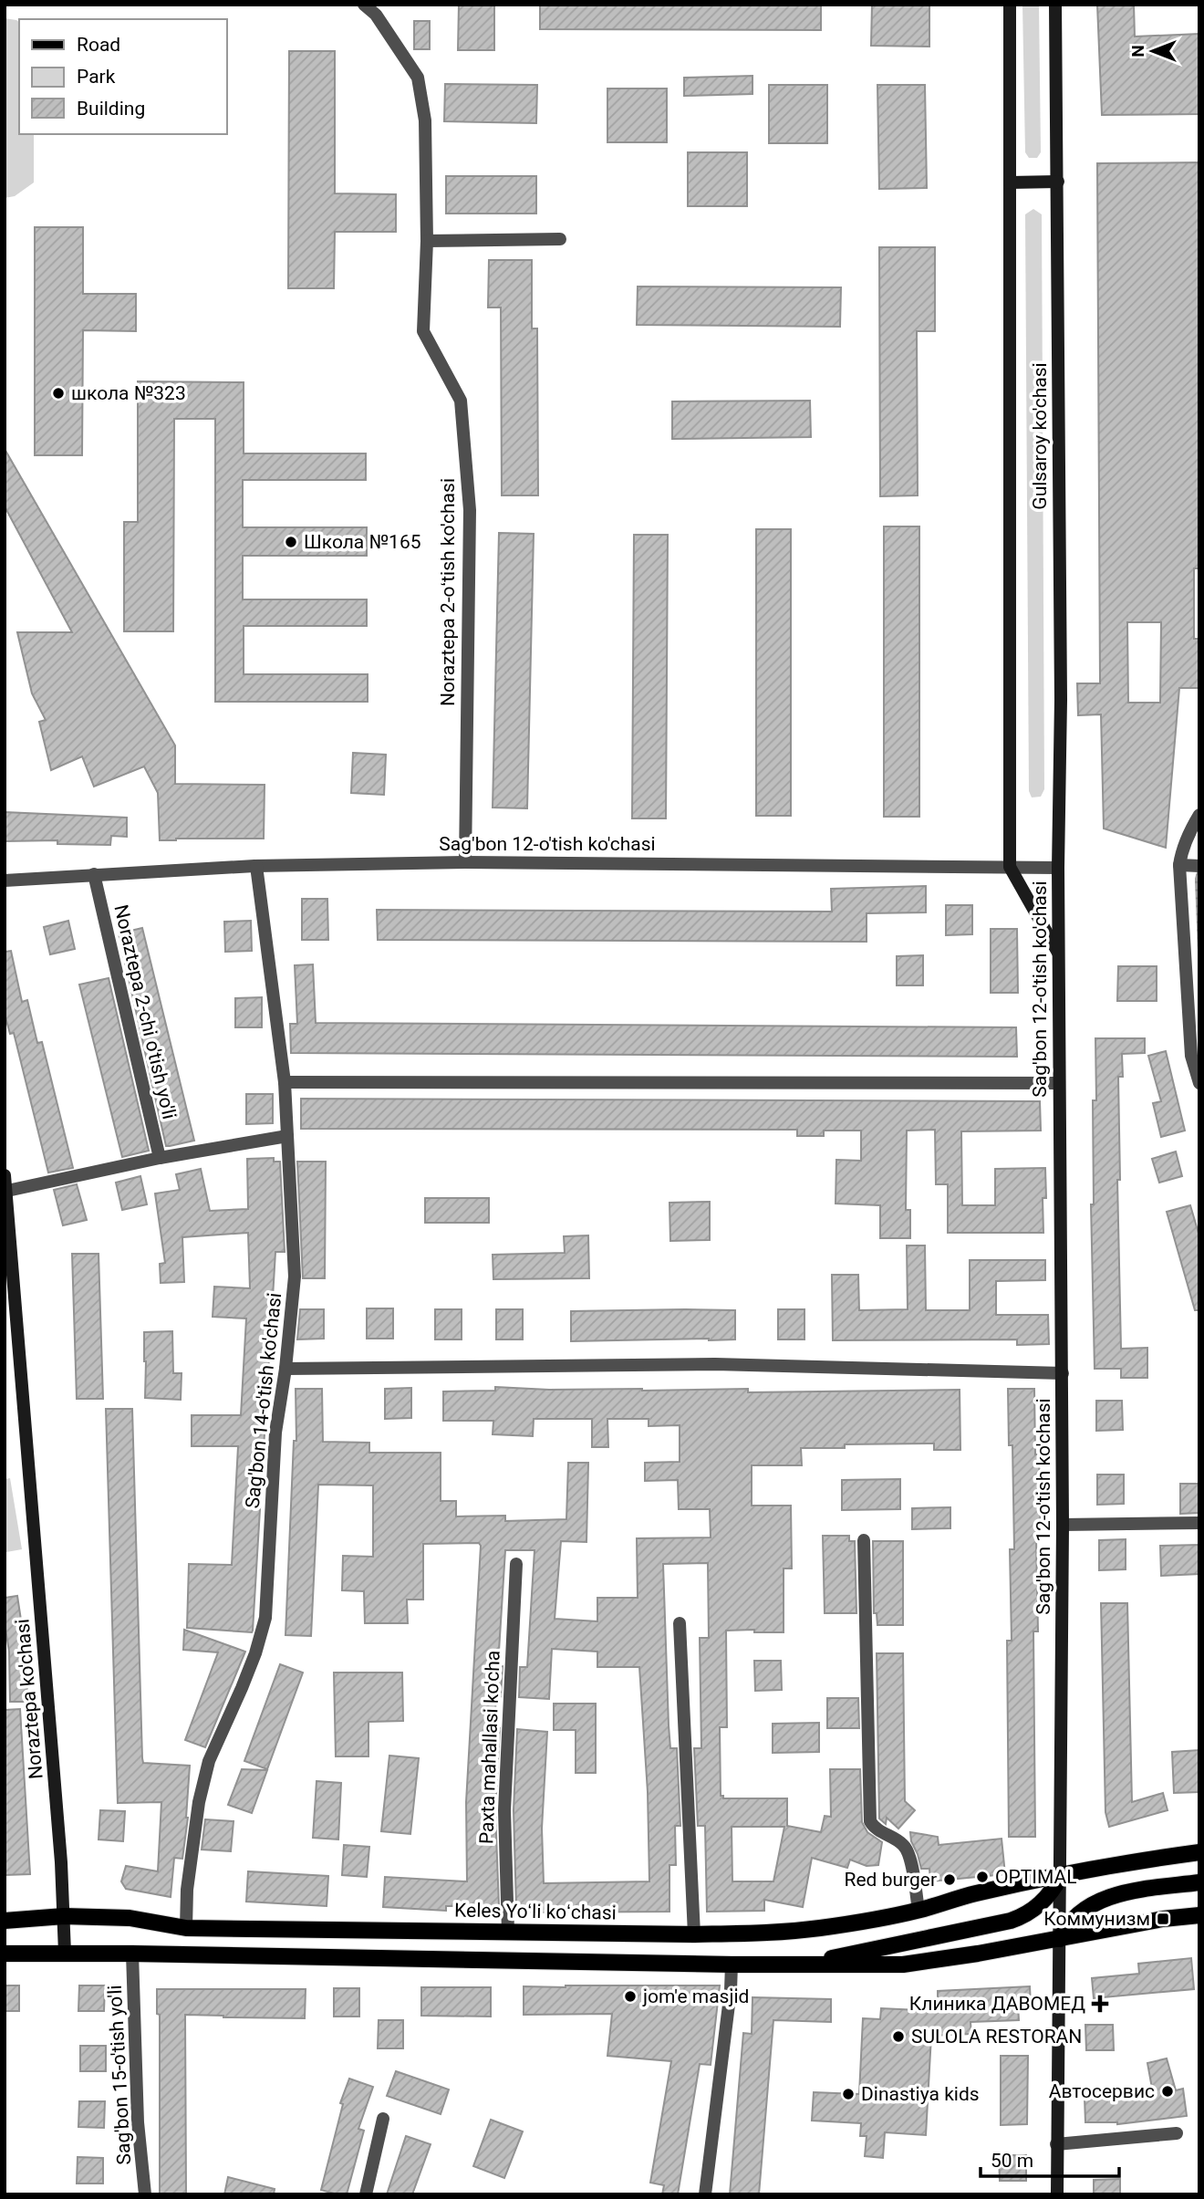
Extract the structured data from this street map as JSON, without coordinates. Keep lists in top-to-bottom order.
{
  "streets": {
    "main road": [
      "Gulsaroy ko'chasi",
      "Sag'bon 12-o'tish ko'chasi",
      "Noraztepa ko'chasi",
      "Keles Yoʻli koʻchasi"
    ],
    "street": [
      "Noraztepa 2-oʻtish ko'chasi",
      "Noraztepa 2-chi o'tish yo'li",
      "Sag'bon 14-o'tish ko'chasi",
      "Paxta mahallasi ko'cha",
      "Sag'bon 15-o'tish yo'li"
    ]
  },
  "crossings": [
    ["Gulsaroy ko'chasi", "Sag'bon 12-o'tish ko'chasi"],
    ["Noraztepa 2-oʻtish ko'chasi", "Sag'bon 12-o'tish ko'chasi"],
    ["Sag'bon 12-o'tish ko'chasi", "Noraztepa 2-chi o'tish yo'li"],
    ["Sag'bon 12-o'tish ko'chasi", "Sag'bon 14-o'tish ko'chasi"],
    ["Sag'bon 12-o'tish ko'chasi", "Keles Yoʻli koʻchasi"],
    ["Sag'bon 14-o'tish ko'chasi", "Keles Yoʻli koʻchasi"],
    ["Noraztepa ko'chasi", "Keles Yoʻli koʻchasi"],
    ["Paxta mahallasi ko'cha", "Keles Yoʻli koʻchasi"]
  ],
  "places": {
    "other": [
      "школа №323",
      "Школа №165",
      "OPTIMAL",
      "Red burger",
      "jom'e masjid",
      "SULOLA RESTORAN",
      "Автосервис",
      "Dinastiya kids"
    ],
    "transit": ["Коммунизм"],
    "health": ["Клиника ДАВОМЕД"]
  },
  "legend": ["Road", "Park", "Building"],
  "scale_bar": "50 m",
  "north": "left"
}
